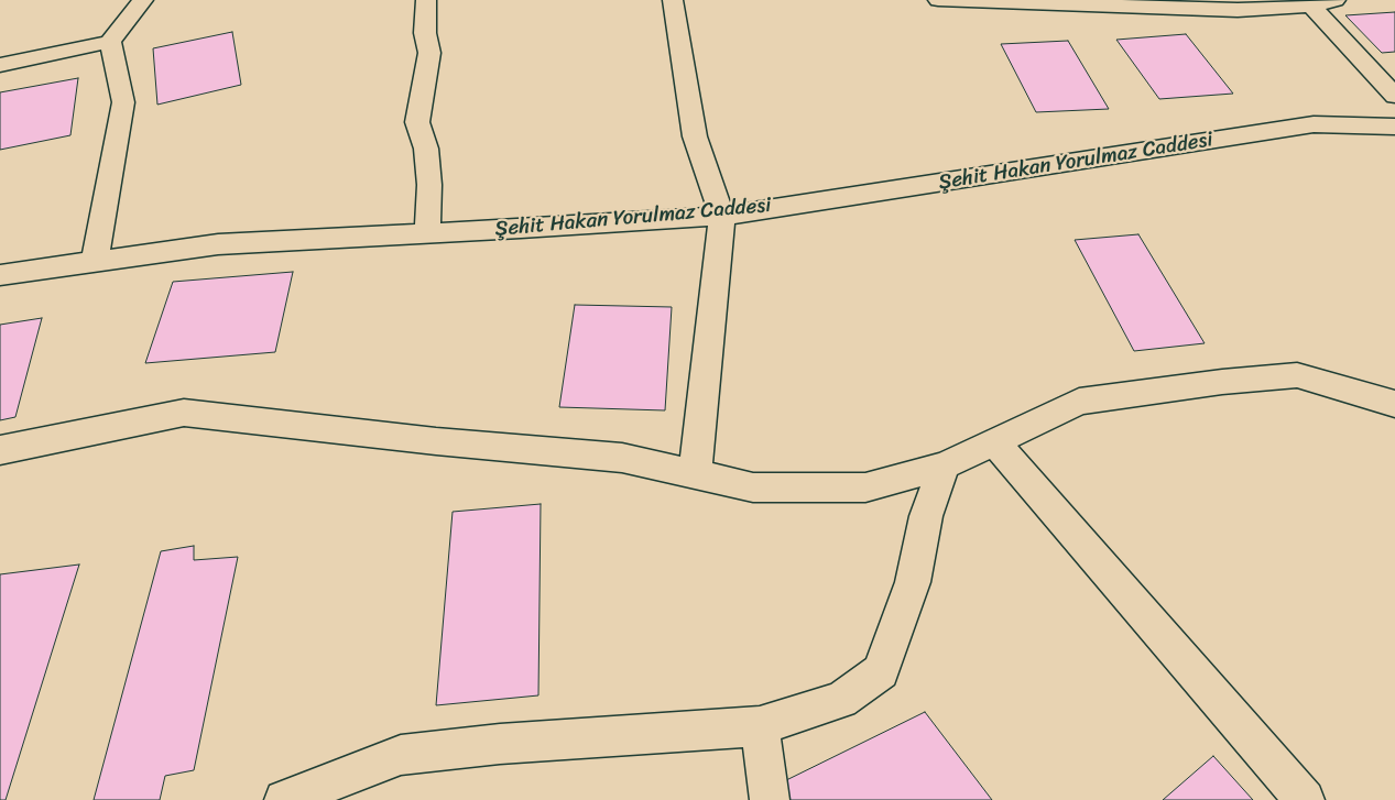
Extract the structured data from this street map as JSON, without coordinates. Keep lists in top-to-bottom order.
{
  "streets": {
    "street": ["Şehit Hakan Yorulmaz Caddesi"]
  }
}
